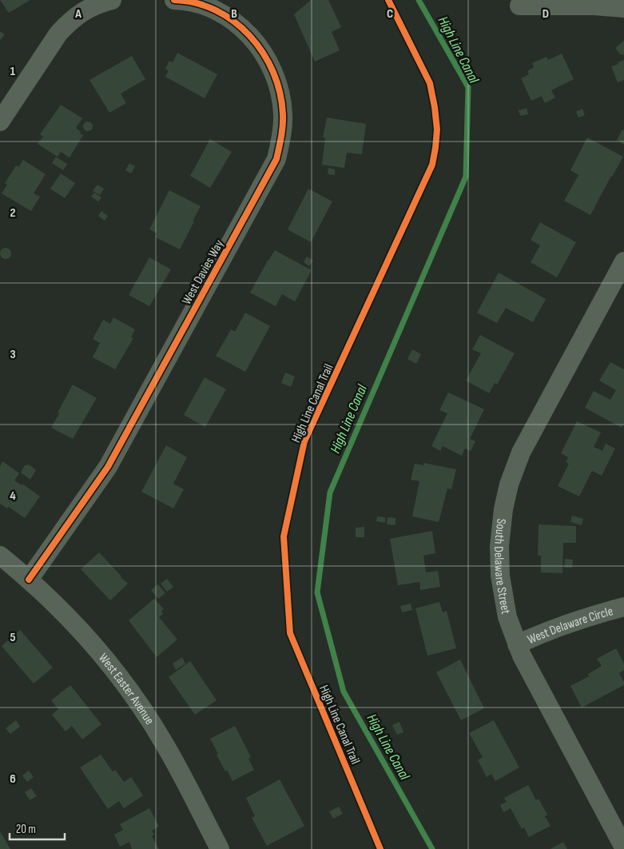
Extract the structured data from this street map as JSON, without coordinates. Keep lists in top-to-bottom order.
{
  "streets": {
    "street": [
      "West Davies Way",
      "South Delaware Street",
      "West Delaware Circle",
      "West Easter Avenue"
    ],
    "cycle path": ["High Line Canal Trail"]
  },
  "crossings": [
    ["West Davies Way", "West Easter Avenue"],
    ["South Delaware Street", "West Delaware Circle"]
  ],
  "water": ["High Line Canal"],
  "scale_bar": "20 m",
  "grid": {
    "columns": [
      "A",
      "B",
      "C",
      "D"
    ],
    "rows": [
      "1",
      "2",
      "3",
      "4",
      "5",
      "6"
    ]
  }
}
